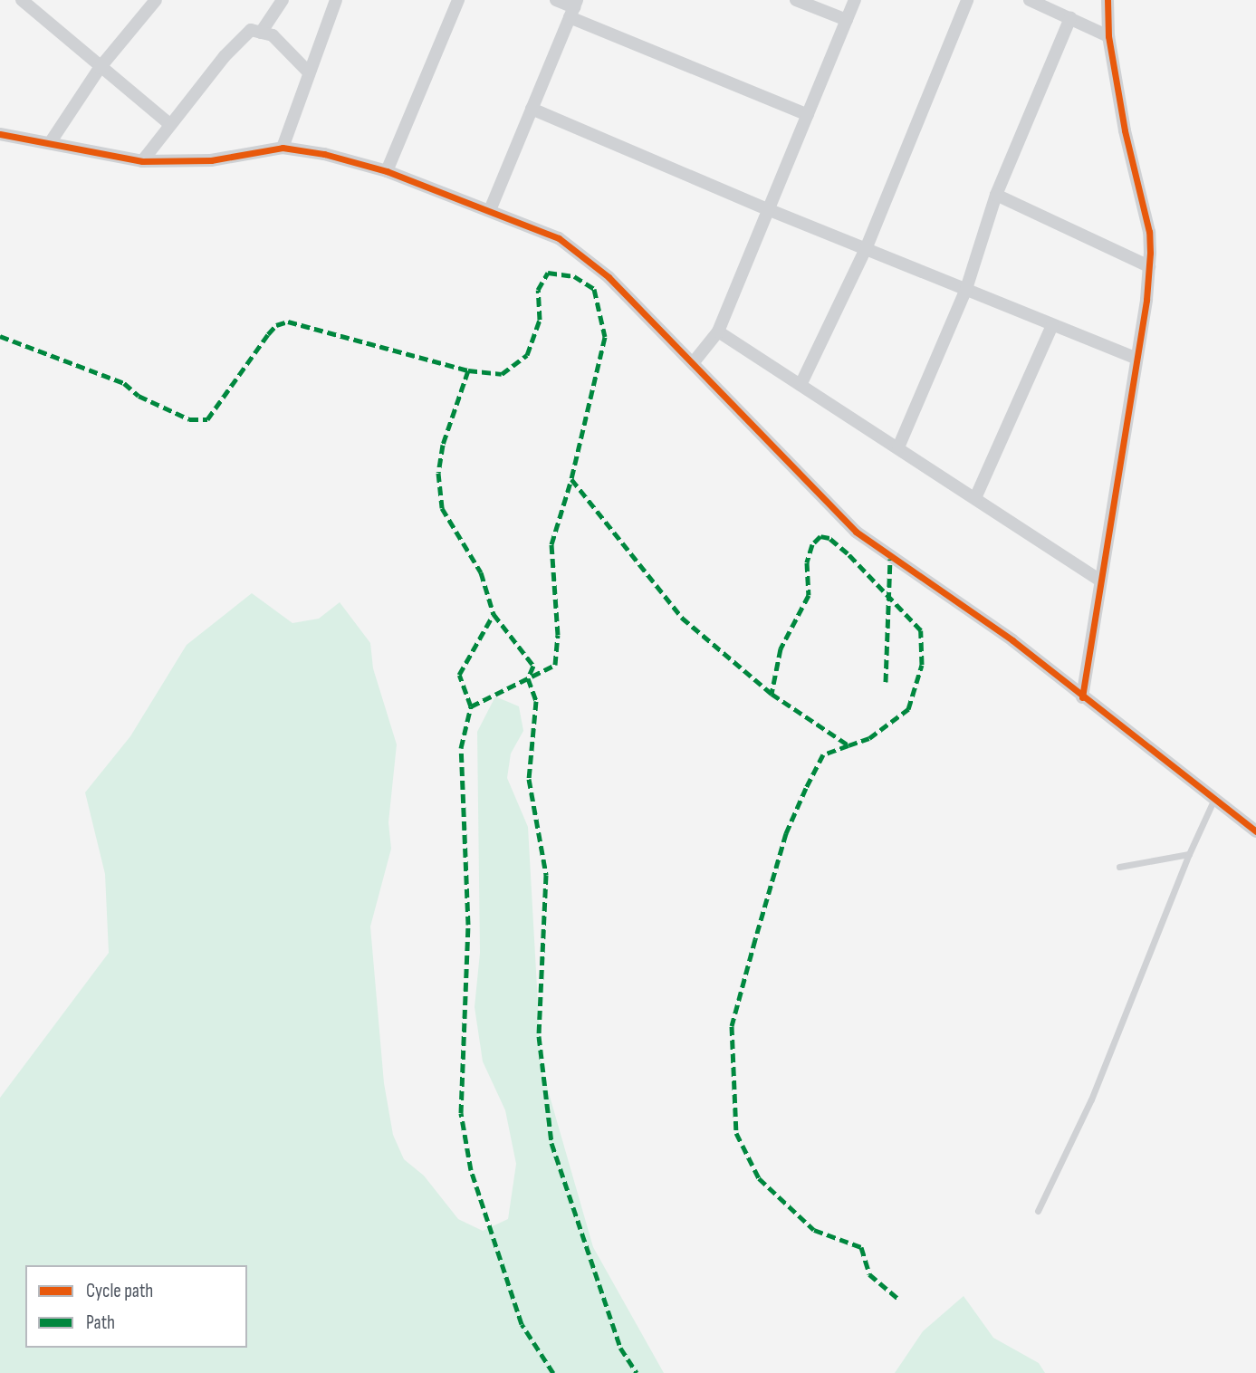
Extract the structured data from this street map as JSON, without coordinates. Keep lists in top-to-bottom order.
{
  "legend": ["Cycle path", "Path"]
}
